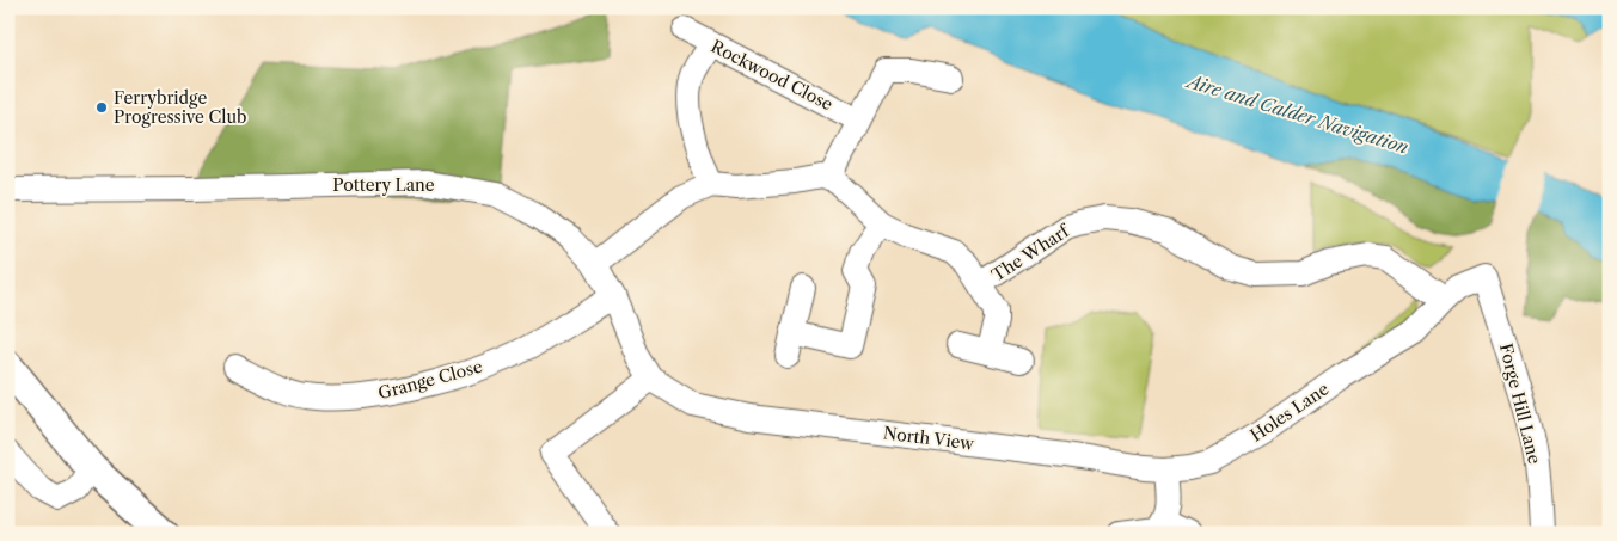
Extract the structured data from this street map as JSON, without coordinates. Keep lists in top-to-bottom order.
{
  "streets": {
    "street": [
      "Rockwood Close",
      "Pottery Lane",
      "The Wharf",
      "Grange Close",
      "Forge Hill Lane",
      "Holes Lane",
      "North View"
    ]
  },
  "crossings": [
    ["Pottery Lane", "Grange Close"],
    ["Pottery Lane", "North View"],
    ["The Wharf", "Holes Lane"],
    ["Forge Hill Lane", "Holes Lane"],
    ["Holes Lane", "North View"]
  ],
  "water": ["Aire and Calder Navigation"],
  "places": ["Ferrybridge Progressive Club"]
}
